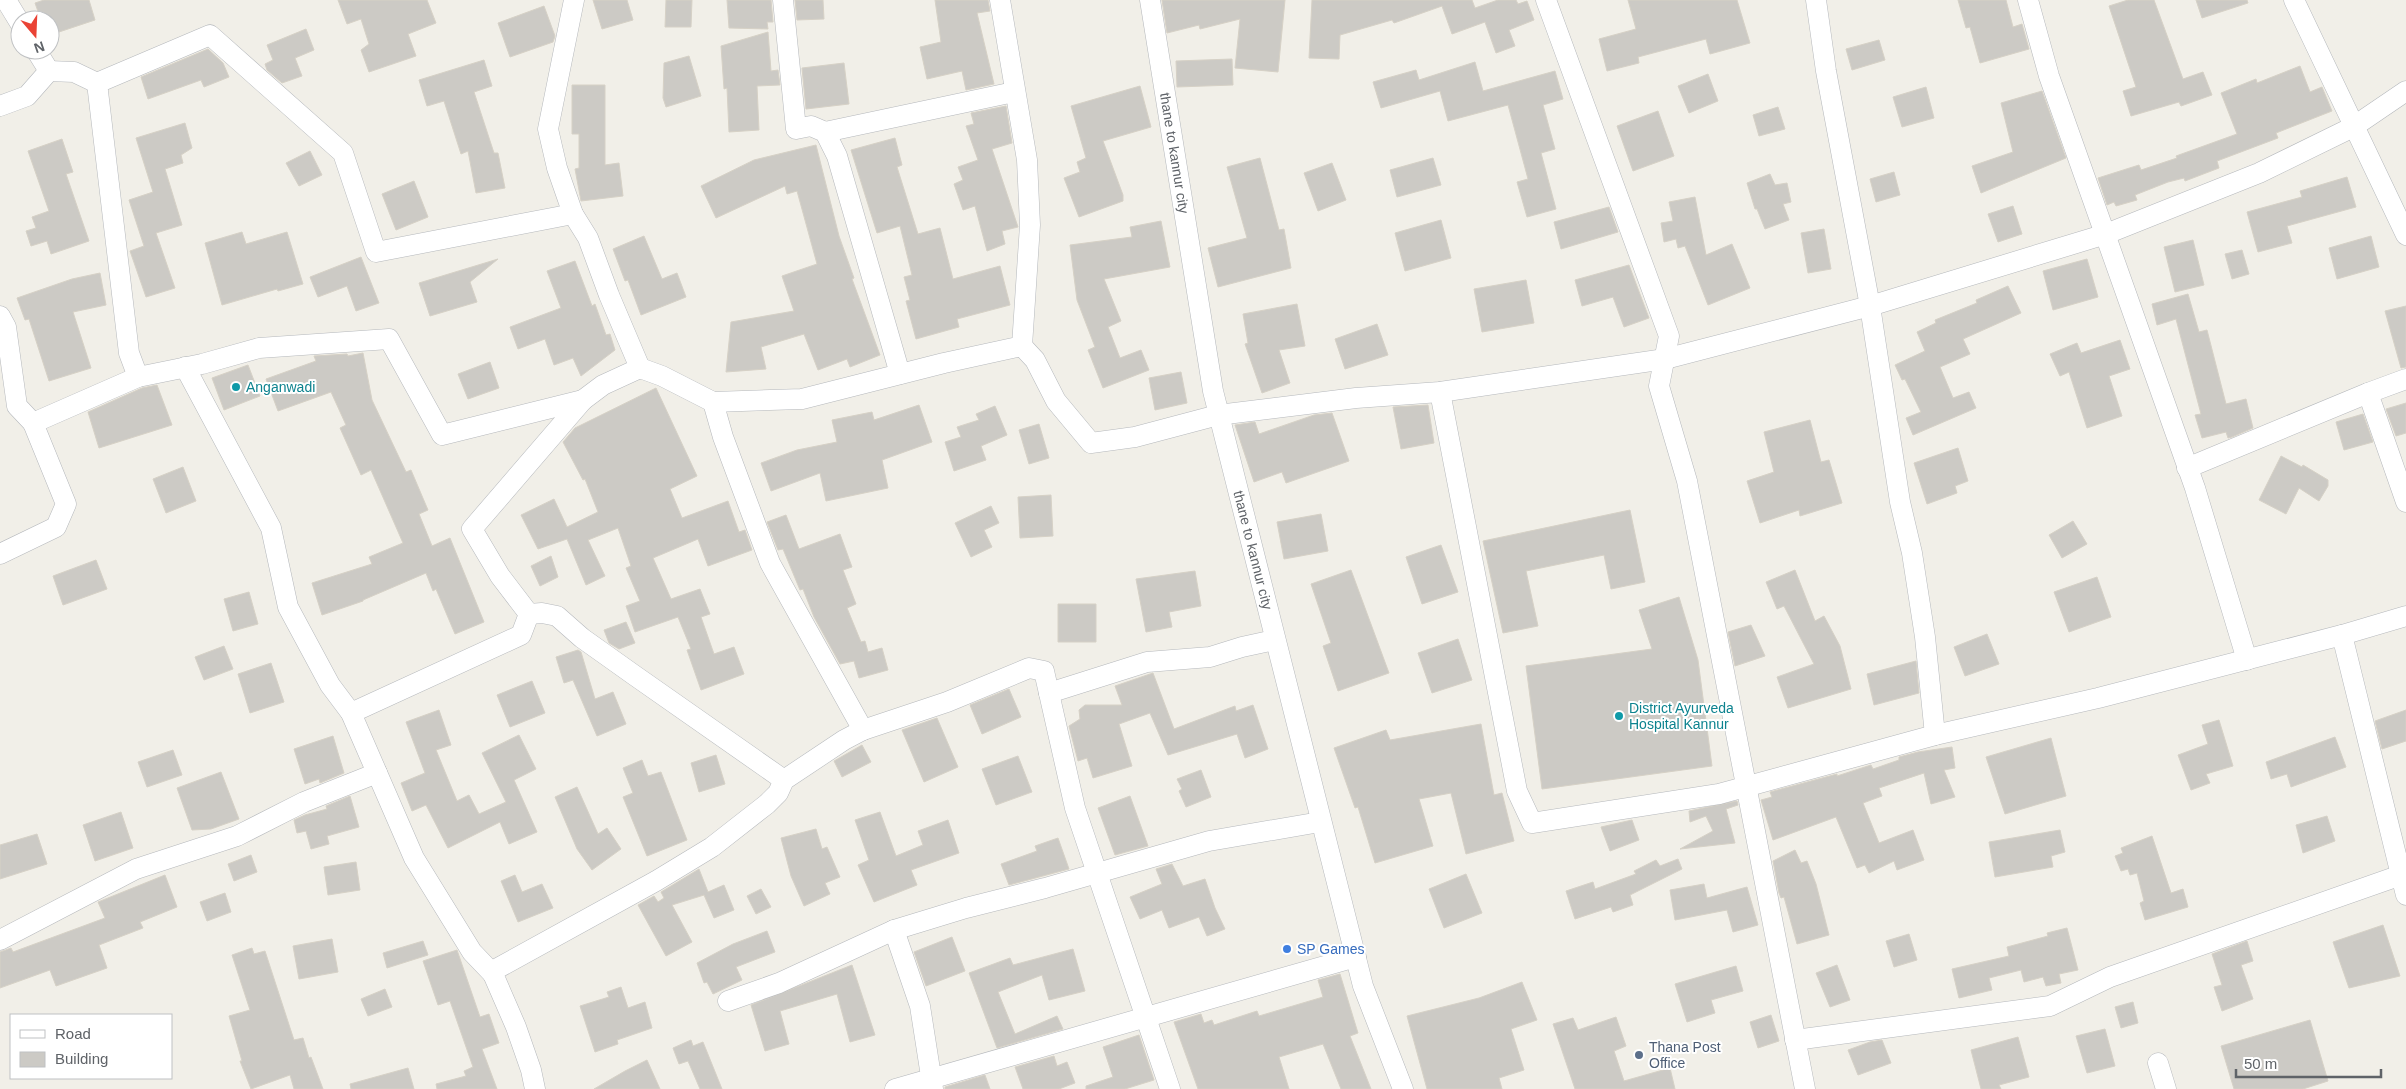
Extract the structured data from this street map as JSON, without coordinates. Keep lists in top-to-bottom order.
{
  "streets": {
    "street": ["thane to kannur city"]
  },
  "places": [
    "Anganwadi",
    "District Ayurveda Hospital Kannur",
    "SP Games",
    "Thana Post Office"
  ],
  "legend": ["Road", "Building"],
  "scale_bar": "50 m",
  "north": "bottom"
}
